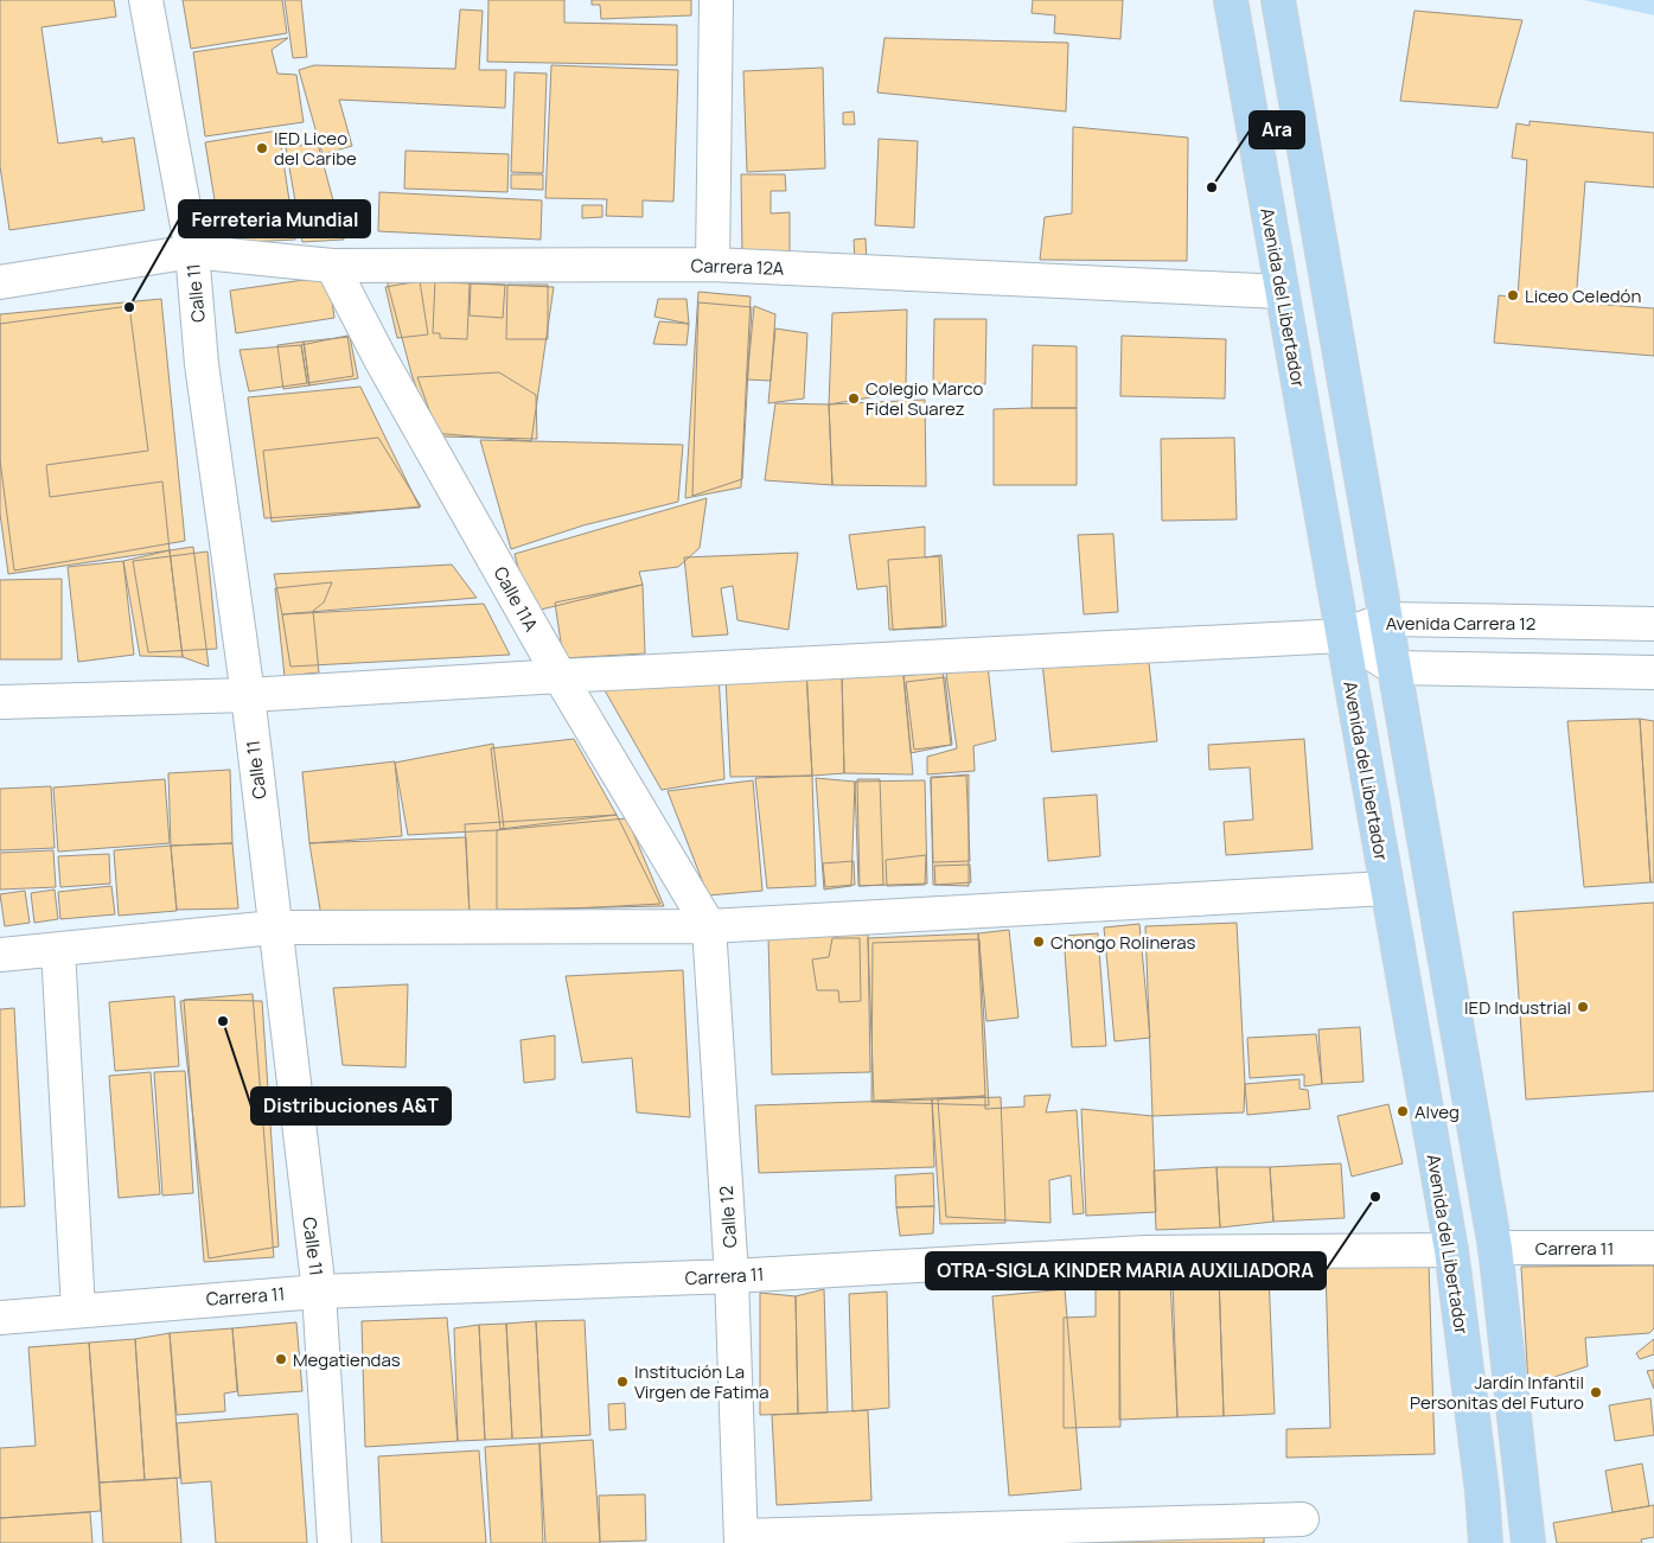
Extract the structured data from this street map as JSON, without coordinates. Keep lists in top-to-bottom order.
{
  "streets": {
    "main road": ["Avenida del Libertador"],
    "street": [
      "Carrera 12A",
      "Calle 11",
      "Calle 11A",
      "Avenida Carrera 12",
      "Calle 12",
      "Carrera 11"
    ]
  },
  "crossings": [
    ["Carrera 12A", "Calle 11"],
    ["Carrera 12A", "Avenida del Libertador"],
    ["Carrera 12A", "Calle 11A"],
    ["Calle 11", "Carrera 11"],
    ["Avenida del Libertador", "Avenida Carrera 12"],
    ["Avenida del Libertador", "Carrera 11"],
    ["Calle 11A", "Calle 12"],
    ["Calle 12", "Carrera 11"]
  ],
  "places": [
    "IED Liceo del Caribe",
    "Ara",
    "Liceo Celedón",
    "Ferreteria Mundial",
    "Colegio Marco Fidel Suarez",
    "Chongo Rolineras",
    "IED Industrial",
    "Distribuciones A&T",
    "Alveg",
    "OTRA-SIGLA KINDER MARIA AUXILIADORA",
    "Megatiendas",
    "Institución La Virgen de Fatima",
    "Jardín Infantil Personitas del Futuro"
  ]
}
